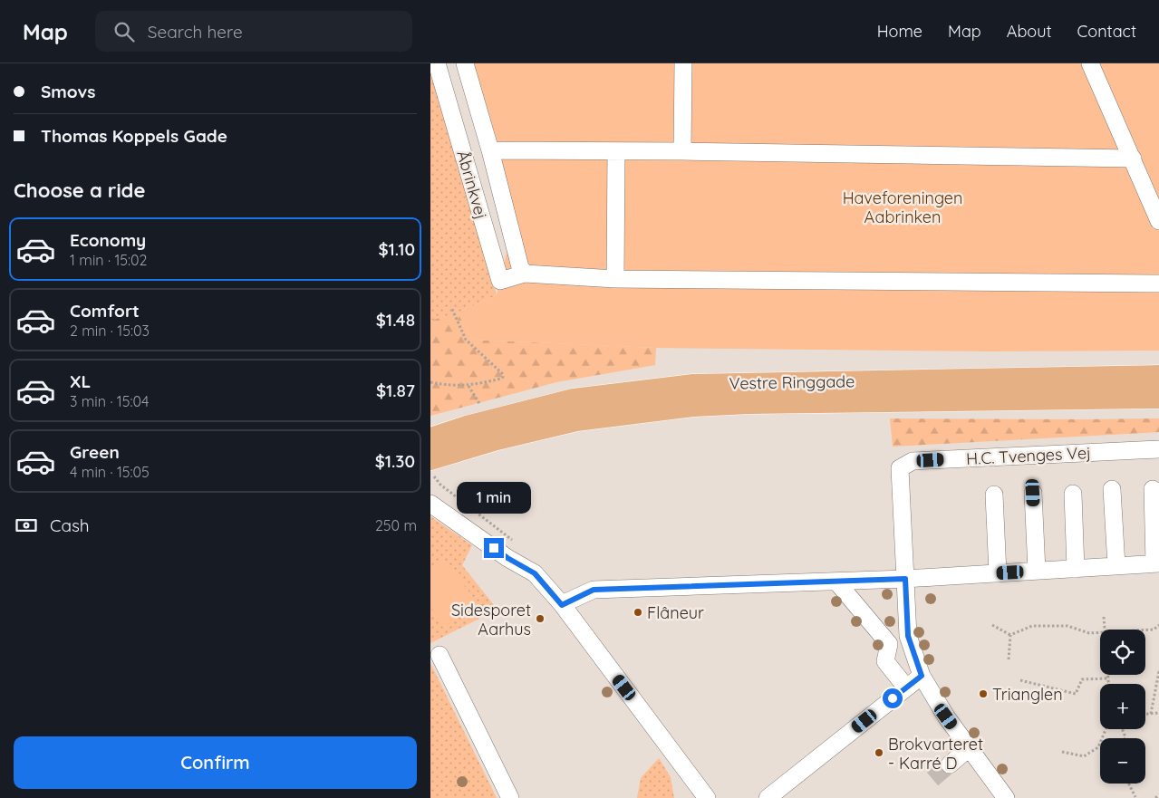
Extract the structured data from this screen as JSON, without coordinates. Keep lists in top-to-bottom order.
{
  "streets": {
    "main road": ["Vestre Ringgade"],
    "street": ["Åbrinkvej", "H.C. Tvenges Vej"]
  },
  "parks": ["Haveforeningen Aabrinken"],
  "places": [
    "Flâneur",
    "Sidesporet Aarhus",
    "Trianglen",
    "Brokvarteret - Karré D"
  ],
  "page": {
    "header": "Map",
    "search": "Search here",
    "nav": [
      "Home",
      "Map",
      "About",
      "Contact"
    ],
    "banner": ["Smovs", "Thomas Koppels Gade"],
    "heading": "Choose a ride",
    "list": [
      {
        "name": "Economy",
        "note": "1 min · 15:02",
        "value": "$1.10"
      },
      {
        "name": "Comfort",
        "note": "2 min · 15:03",
        "value": "$1.48"
      },
      {
        "name": "XL",
        "note": "3 min · 15:04",
        "value": "$1.87"
      },
      {
        "name": "Green",
        "note": "4 min · 15:05",
        "value": "$1.30"
      }
    ],
    "bubble": "1 min",
    "pay": ["Cash", "250 m"],
    "map_buttons": ["+", "−"],
    "buttons": "Confirm"
  }
}
